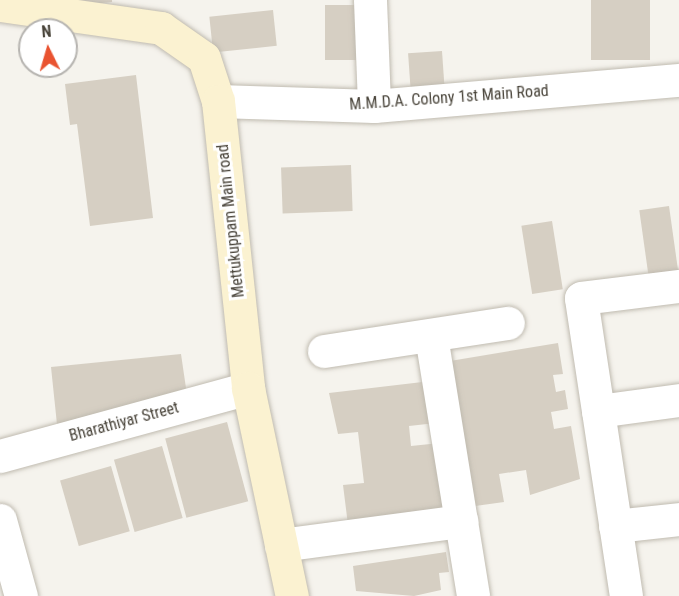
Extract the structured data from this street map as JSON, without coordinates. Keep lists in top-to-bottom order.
{
  "streets": {
    "main road": ["Mettukuppam Main road"],
    "street": ["M.M.D.A. Colony 1st Main Road", "Bharathiyar Street"]
  },
  "crossings": [
    ["M.M.D.A. Colony 1st Main Road", "Mettukuppam Main road"],
    ["Mettukuppam Main road", "Bharathiyar Street"]
  ],
  "north": "top"
}
